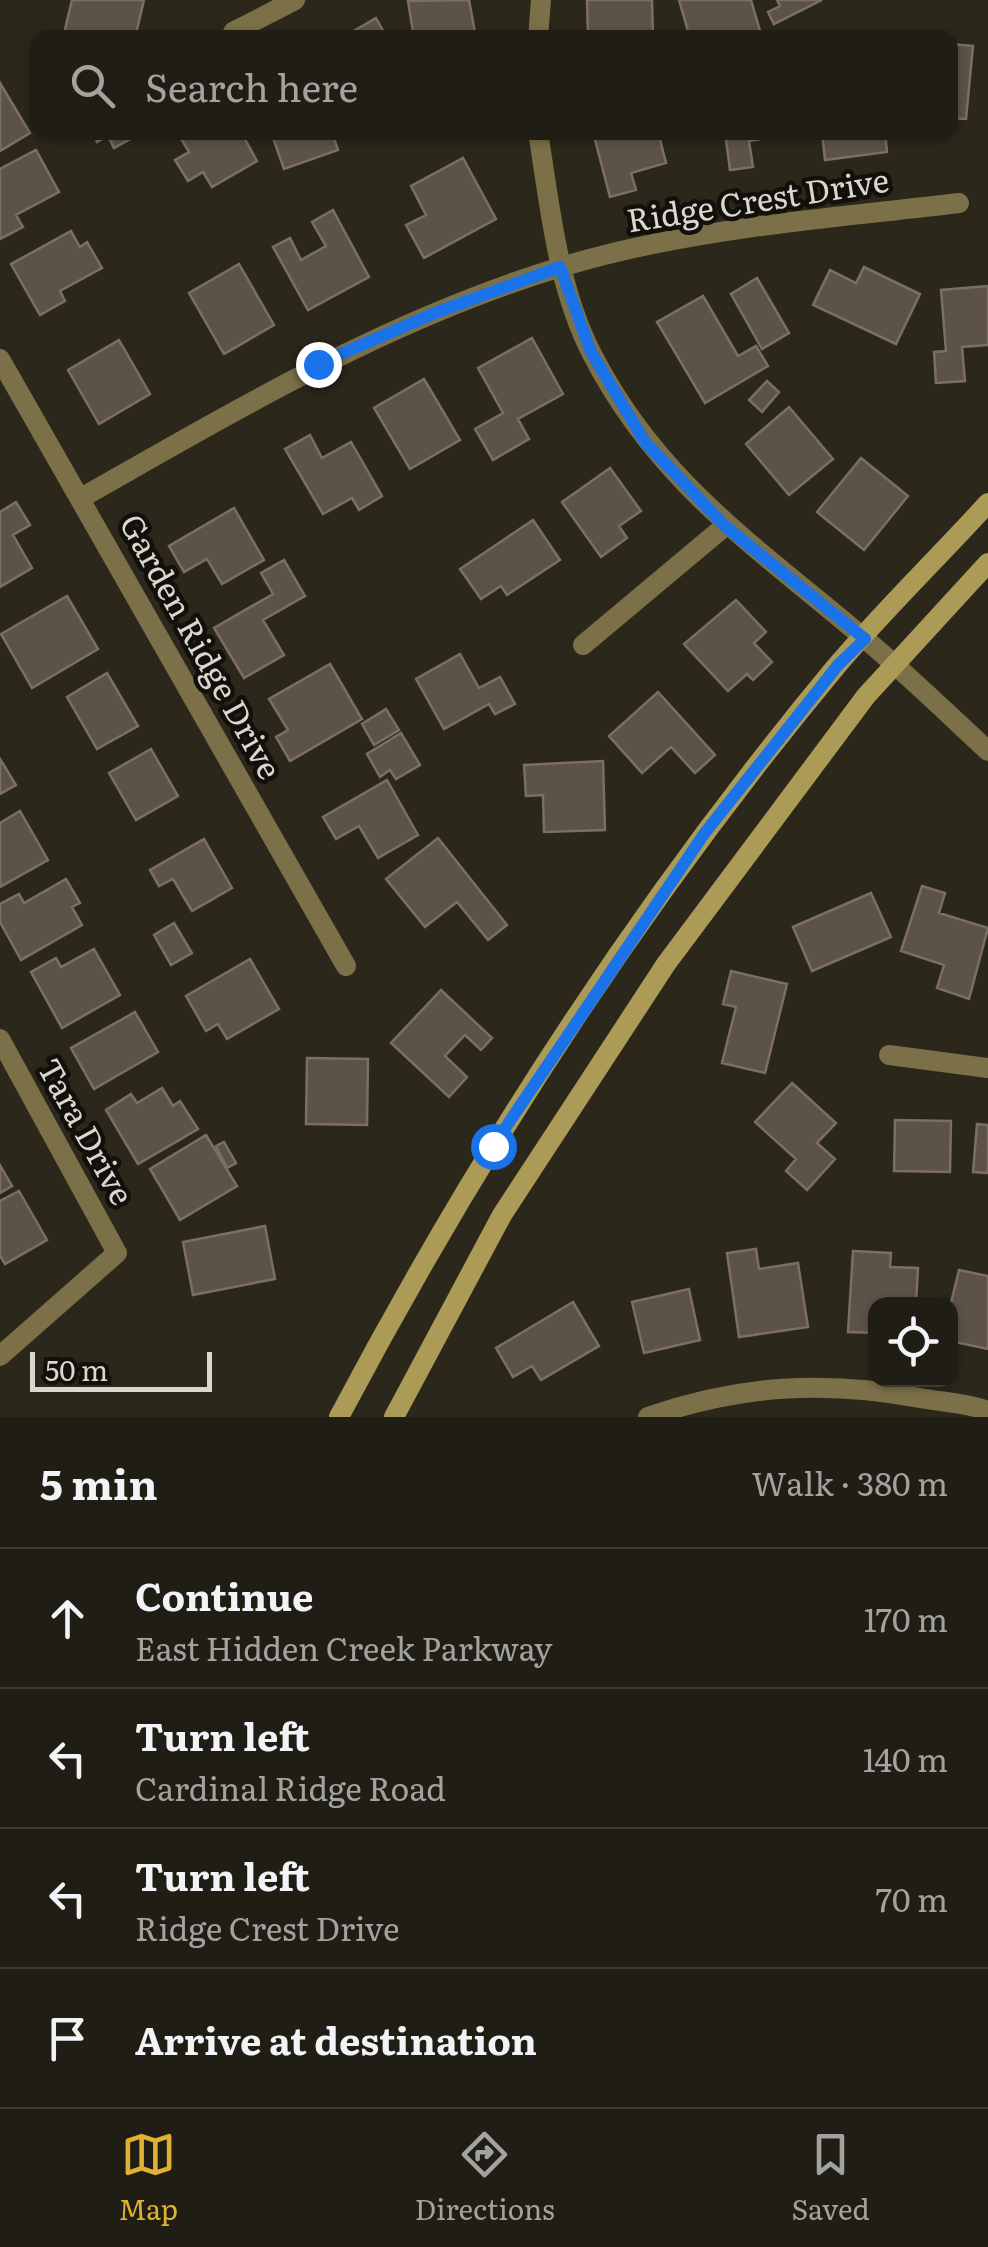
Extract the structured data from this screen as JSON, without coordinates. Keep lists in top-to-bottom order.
{
  "streets": {
    "street": ["Ridge Crest Drive", "Garden Ridge Drive", "Tara Drive"]
  },
  "crossings": [
    ["Ridge Crest Drive", "Garden Ridge Drive"]
  ],
  "scale_bar": "50 m",
  "page": {
    "search": "Search here",
    "scale": "50 m",
    "heading": ["5 min", "Walk · 380 m"],
    "list": [
      ["Continue", "East Hidden Creek Parkway", "170 m"],
      ["Turn left", "Cardinal Ridge Road", "140 m"],
      ["Turn left", "Ridge Crest Drive", "70 m"],
      "Arrive at destination"
    ],
    "nav": ["Map", "Directions", "Saved"]
  }
}
